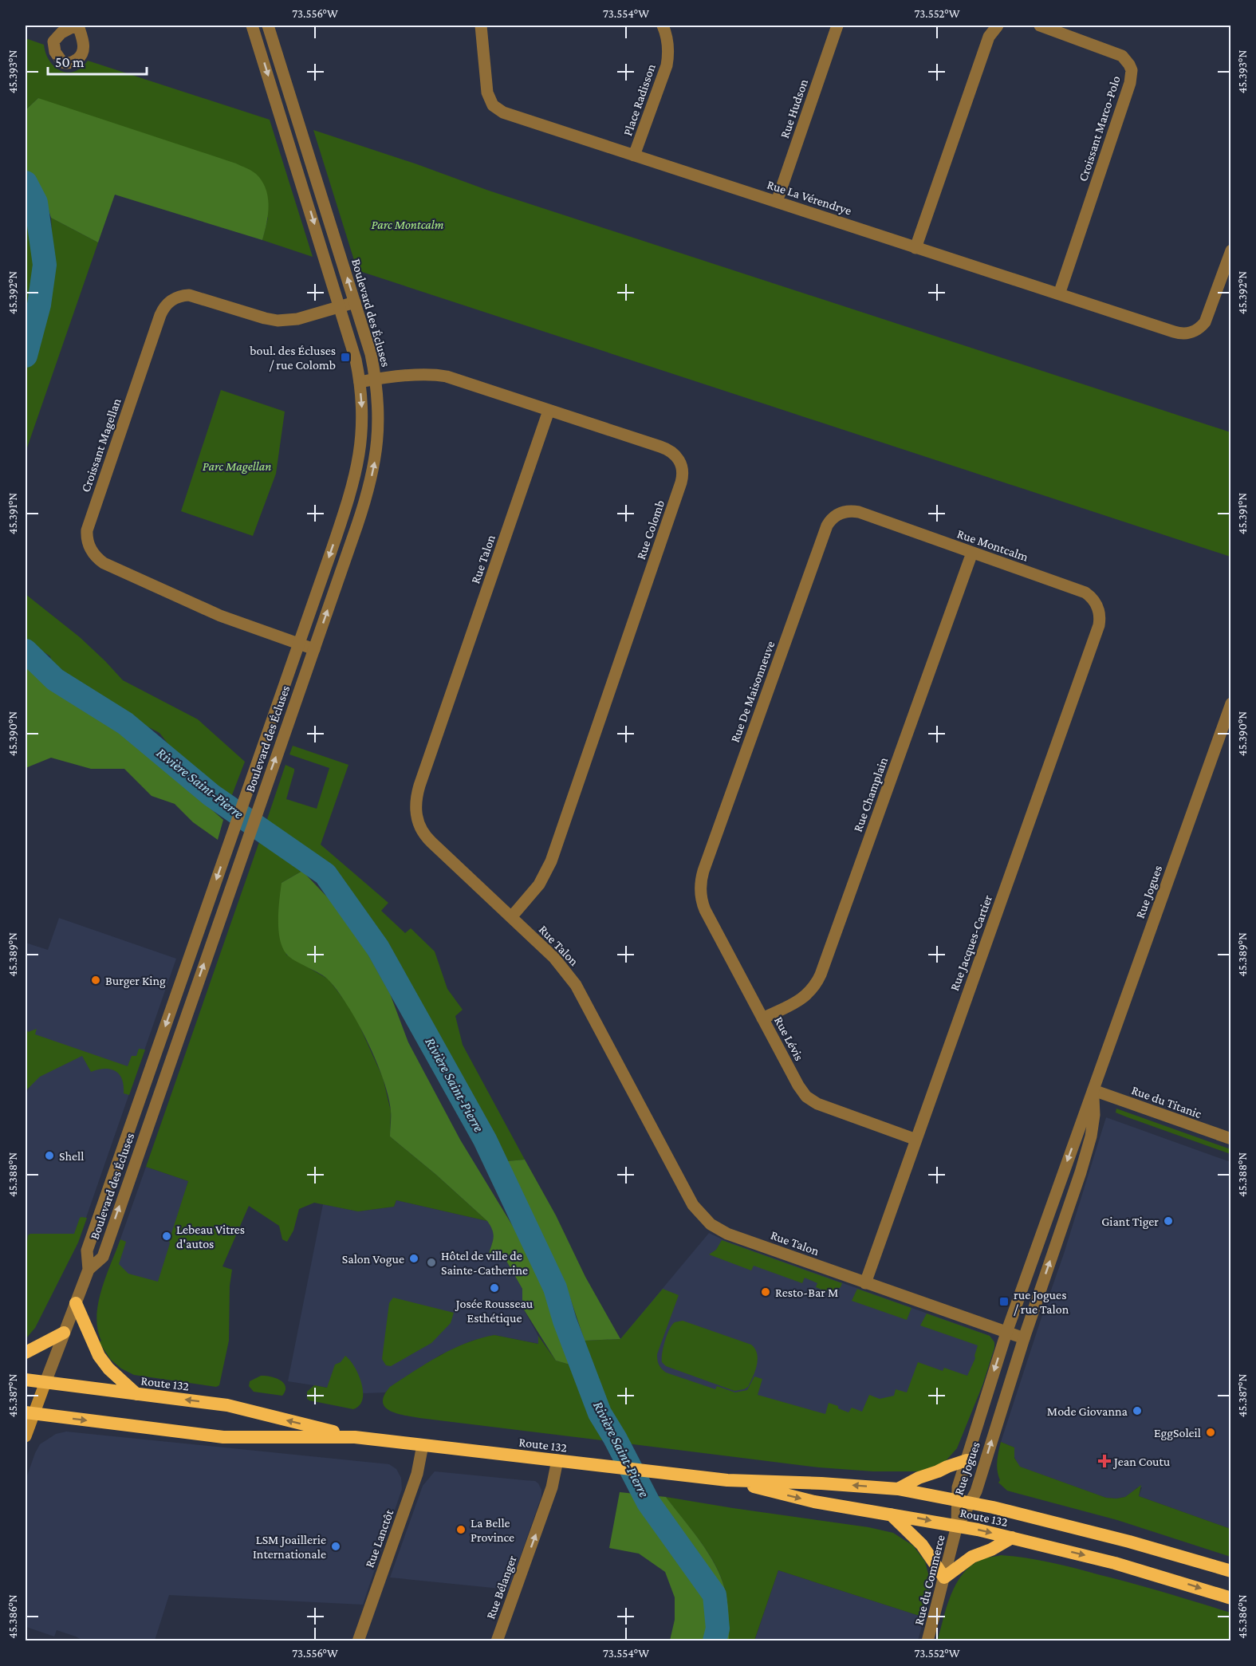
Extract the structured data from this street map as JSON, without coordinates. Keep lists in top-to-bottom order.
{
  "streets": {
    "highway": ["Route 132"],
    "street": [
      "Place Radisson",
      "Rue Hudson",
      "Croissant Marco-Polo",
      "Rue La Vérendrye",
      "Boulevard des Écluses",
      "Croissant Magellan",
      "Rue Colomb",
      "Rue Montcalm",
      "Rue Talon",
      "Rue De Maisonneuve",
      "Rue Champlain",
      "Rue Jogues",
      "Rue Jacques-Cartier",
      "Rue Lévis",
      "Rue du Titanic",
      "Rue Lanctôt",
      "Rue du Commerce",
      "Rue Bélanger"
    ]
  },
  "crossings": [
    ["Place Radisson", "Rue La Vérendrye"],
    ["Rue Hudson", "Rue La Vérendrye"],
    ["Croissant Marco-Polo", "Rue La Vérendrye"],
    ["Boulevard des Écluses", "Croissant Magellan"],
    ["Boulevard des Écluses", "Rue Colomb"],
    ["Rue Colomb", "Rue Talon"],
    ["Rue Montcalm", "Rue De Maisonneuve"],
    ["Rue Montcalm", "Rue Champlain"],
    ["Rue Montcalm", "Rue Jacques-Cartier"],
    ["Rue Talon", "Rue Jogues"],
    ["Rue Talon", "Rue Jacques-Cartier"],
    ["Rue De Maisonneuve", "Rue Lévis"],
    ["Rue Champlain", "Rue Lévis"],
    ["Rue Jogues", "Rue du Titanic"],
    ["Rue Jogues", "Route 132"],
    ["Rue Jogues", "Rue du Commerce"],
    ["Rue Jacques-Cartier", "Rue Lévis"],
    ["Route 132", "Rue Lanctôt"],
    ["Route 132", "Rue du Commerce"],
    ["Route 132", "Rue Bélanger"]
  ],
  "one_way": ["Rue Bélanger"],
  "water": ["Rivière Saint-Pierre"],
  "parks": ["Parc Montcalm", "Parc Magellan"],
  "places": {
    "transit": ["boul. des Écluses / rue Colomb", "rue Jogues / rue Talon"],
    "other": [
      "Burger King",
      "Shell",
      "Giant Tiger",
      "Lebeau Vitres d'autos",
      "Salon Vogue",
      "Hôtel de ville de Sainte-Catherine",
      "Josée Rousseau Esthétique",
      "Resto-Bar M",
      "Mode Giovanna",
      "EggSoleil",
      "La Belle Province",
      "LSM Joaillerie Internationale"
    ],
    "health": ["Jean Coutu"]
  },
  "scale_bar": "50 m",
  "coordinates": [
    "73.556°W",
    "73.554°W",
    "73.552°W",
    "45.393°N",
    "45.392°N",
    "45.391°N",
    "45.390°N",
    "45.389°N",
    "45.388°N",
    "45.387°N",
    "45.386°N"
  ]
}
